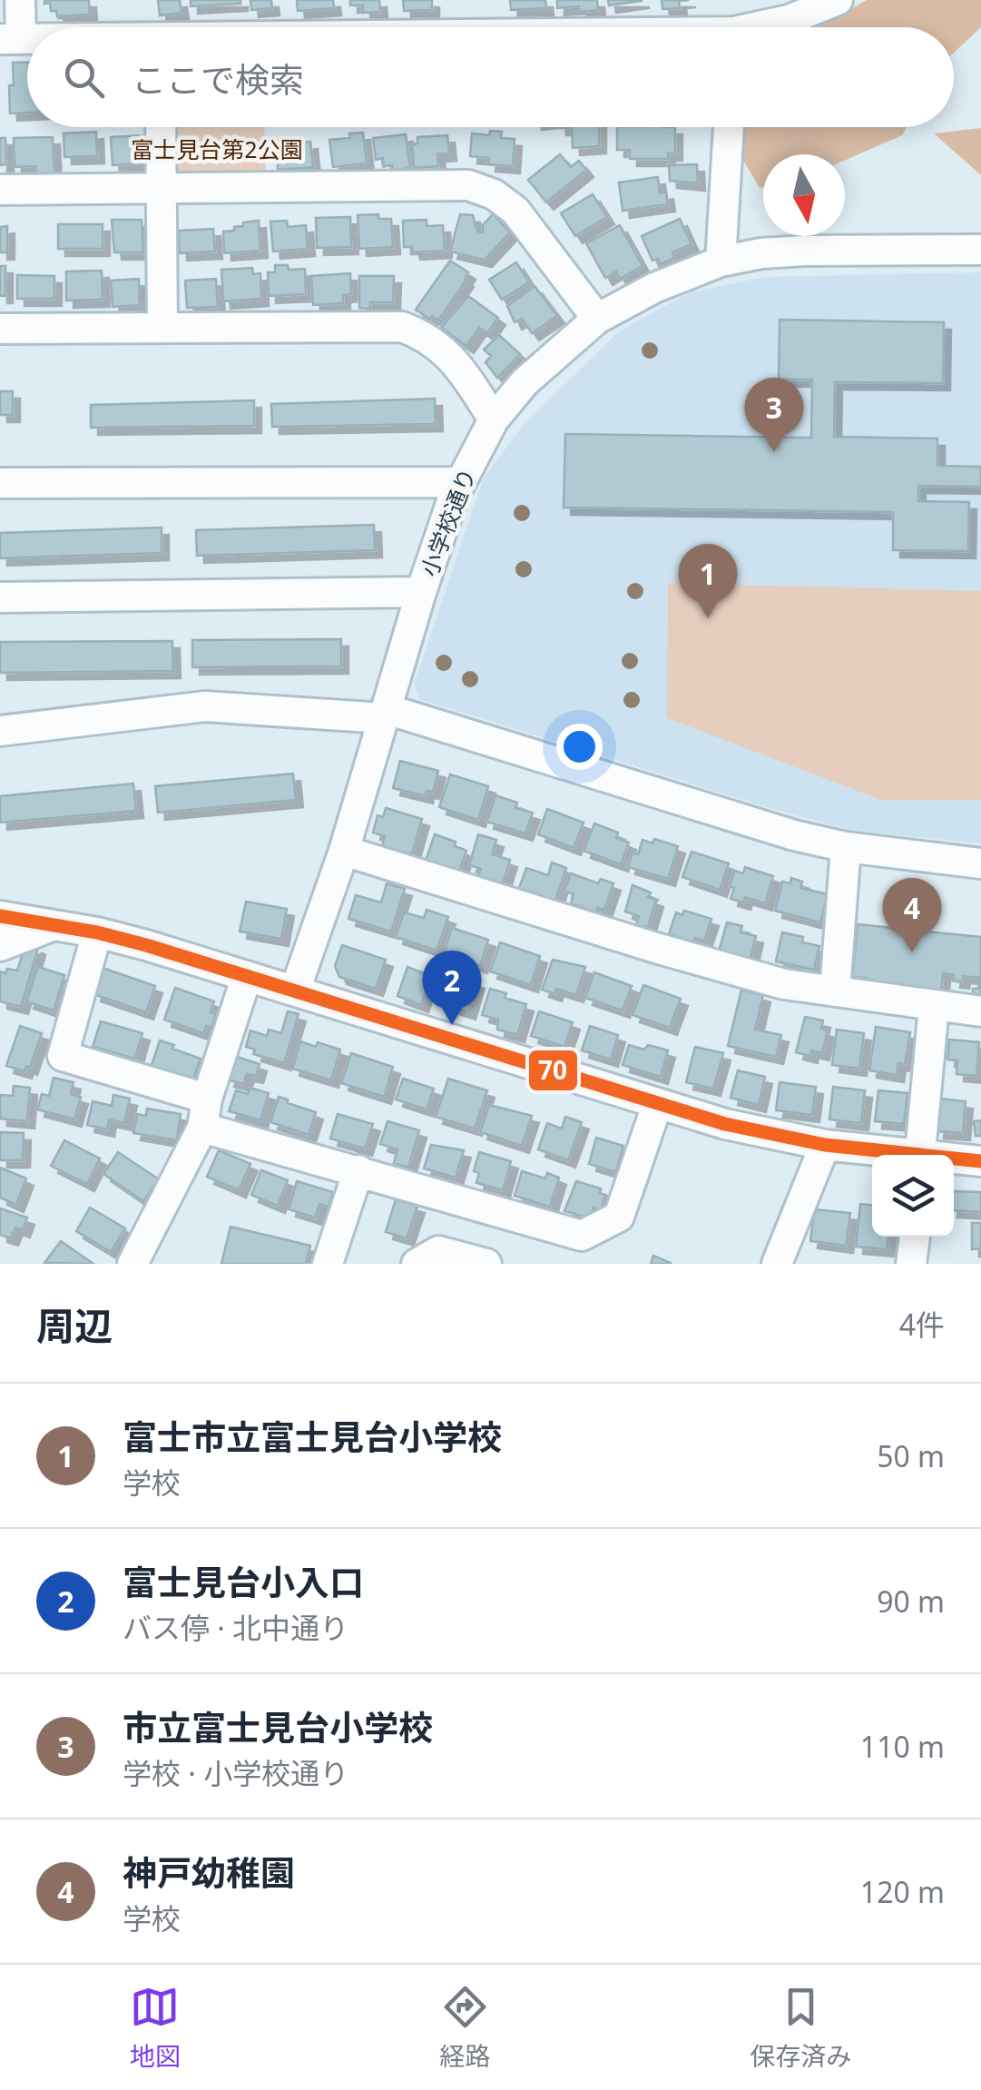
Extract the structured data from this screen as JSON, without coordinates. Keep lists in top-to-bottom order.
{
  "streets": {
    "street": ["小学校通り"]
  },
  "parks": ["富士見台第2公園"],
  "lines": ["transit line 70"],
  "north": "bottom",
  "page": {
    "search": "ここで検索",
    "pins": [
      "3",
      "1",
      "4",
      "2"
    ],
    "heading": ["周辺", "4件"],
    "list": [
      {
        "mark": "1",
        "name": "富士市立富士見台小学校",
        "note": "学校",
        "value": "50 m"
      },
      {
        "mark": "2",
        "name": "富士見台小入口",
        "note": "バス停 · 北中通り",
        "value": "90 m"
      },
      {
        "mark": "3",
        "name": "市立富士見台小学校",
        "note": "学校 · 小学校通り",
        "value": "110 m"
      },
      {
        "mark": "4",
        "name": "神戸幼稚園",
        "note": "学校",
        "value": "120 m"
      }
    ],
    "nav": ["地図", "経路", "保存済み"]
  }
}
